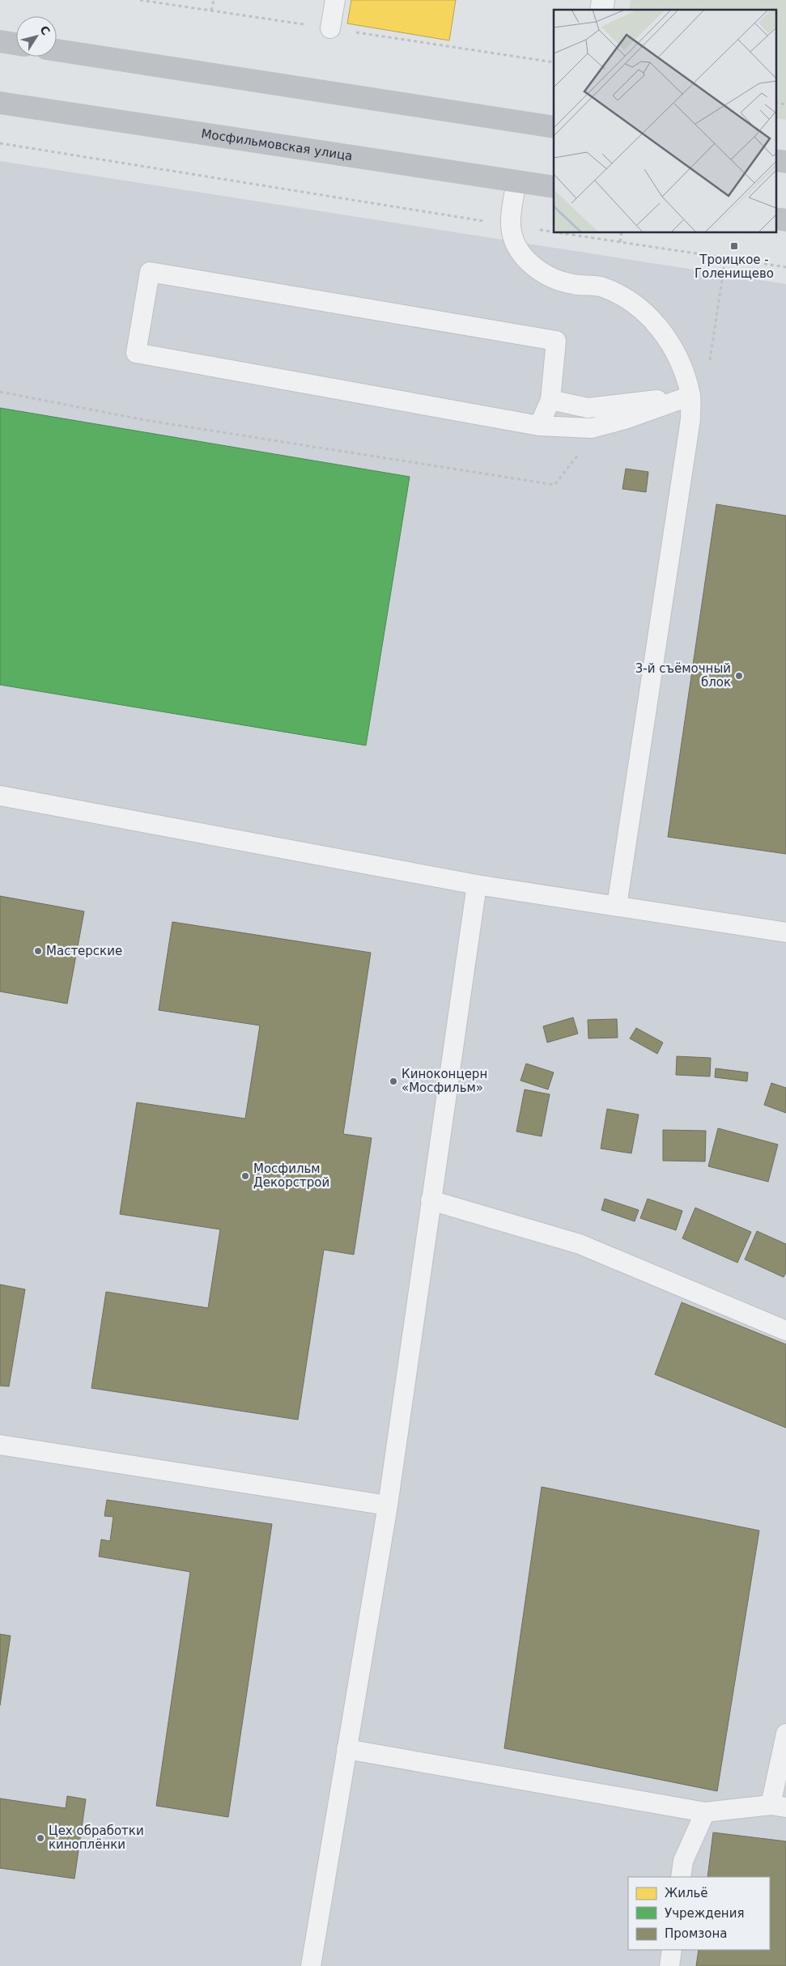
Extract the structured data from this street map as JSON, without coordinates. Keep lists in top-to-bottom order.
{
  "streets": {
    "main road": ["Мосфильмовская улица"]
  },
  "places": {
    "transit": ["Троицкое - Голенищево"],
    "other": [
      "3-й съёмочный блок",
      "Мастерские",
      "Киноконцерн «Мосфильм»",
      "Мосфильм Декорстрой",
      "Цех обработки киноплёнки"
    ]
  },
  "legend": ["Жильё", "Учреждения", "Промзона"],
  "north": "top right"
}
